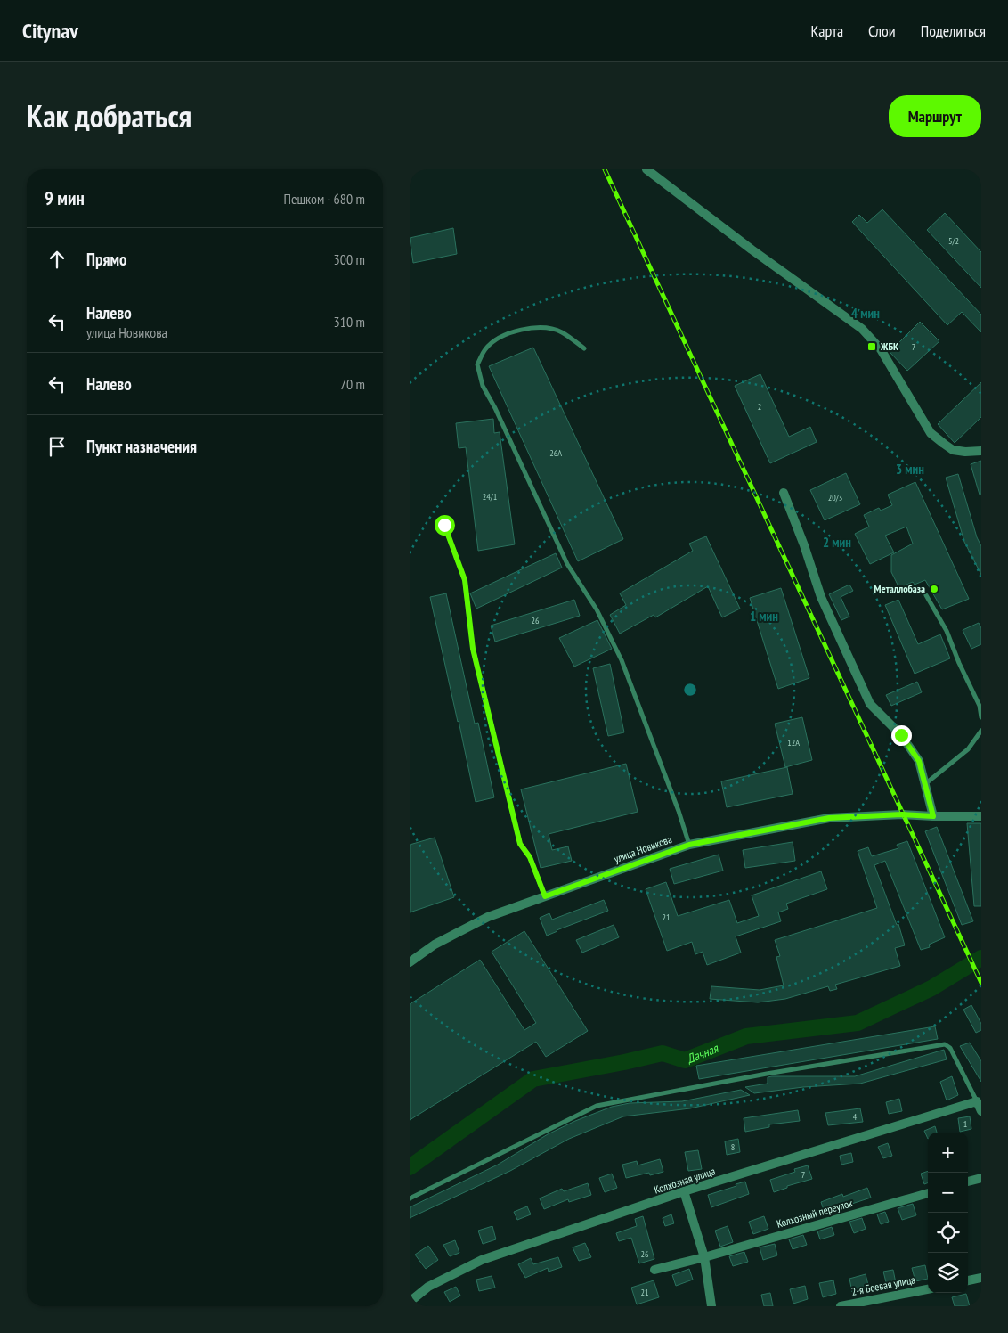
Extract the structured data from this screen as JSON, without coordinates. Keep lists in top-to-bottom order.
{
  "streets": {
    "street": [
      "улица Новикова",
      "Колхозная улица",
      "Колхозный переулок",
      "2-я Боевая улица"
    ]
  },
  "water": ["Дачная"],
  "places": {
    "transit": ["ЖБК"],
    "other": ["Металлобаза"]
  },
  "house_numbers": [
    "5/2",
    "7",
    "2",
    "26А",
    "24/1",
    "20/3",
    "26",
    "12А",
    "21",
    "4",
    "1",
    "8",
    "7",
    "26",
    "21"
  ],
  "page": {
    "header": "Citynav",
    "nav": ["Карта", "Слои", "Поделиться"],
    "title": "Как добраться",
    "buttons": "Маршрут",
    "heading": ["9 мин", "Пешком · 680 m"],
    "list": [
      ["Прямо", "300 m"],
      ["Налево", "улица Новикова", "310 m"],
      ["Налево", "70 m"],
      "Пункт назначения"
    ],
    "map_buttons": ["+", "−"]
  },
  "rings": [
    "4 мин",
    "3 мин",
    "2 мин",
    "1 мин"
  ]
}
